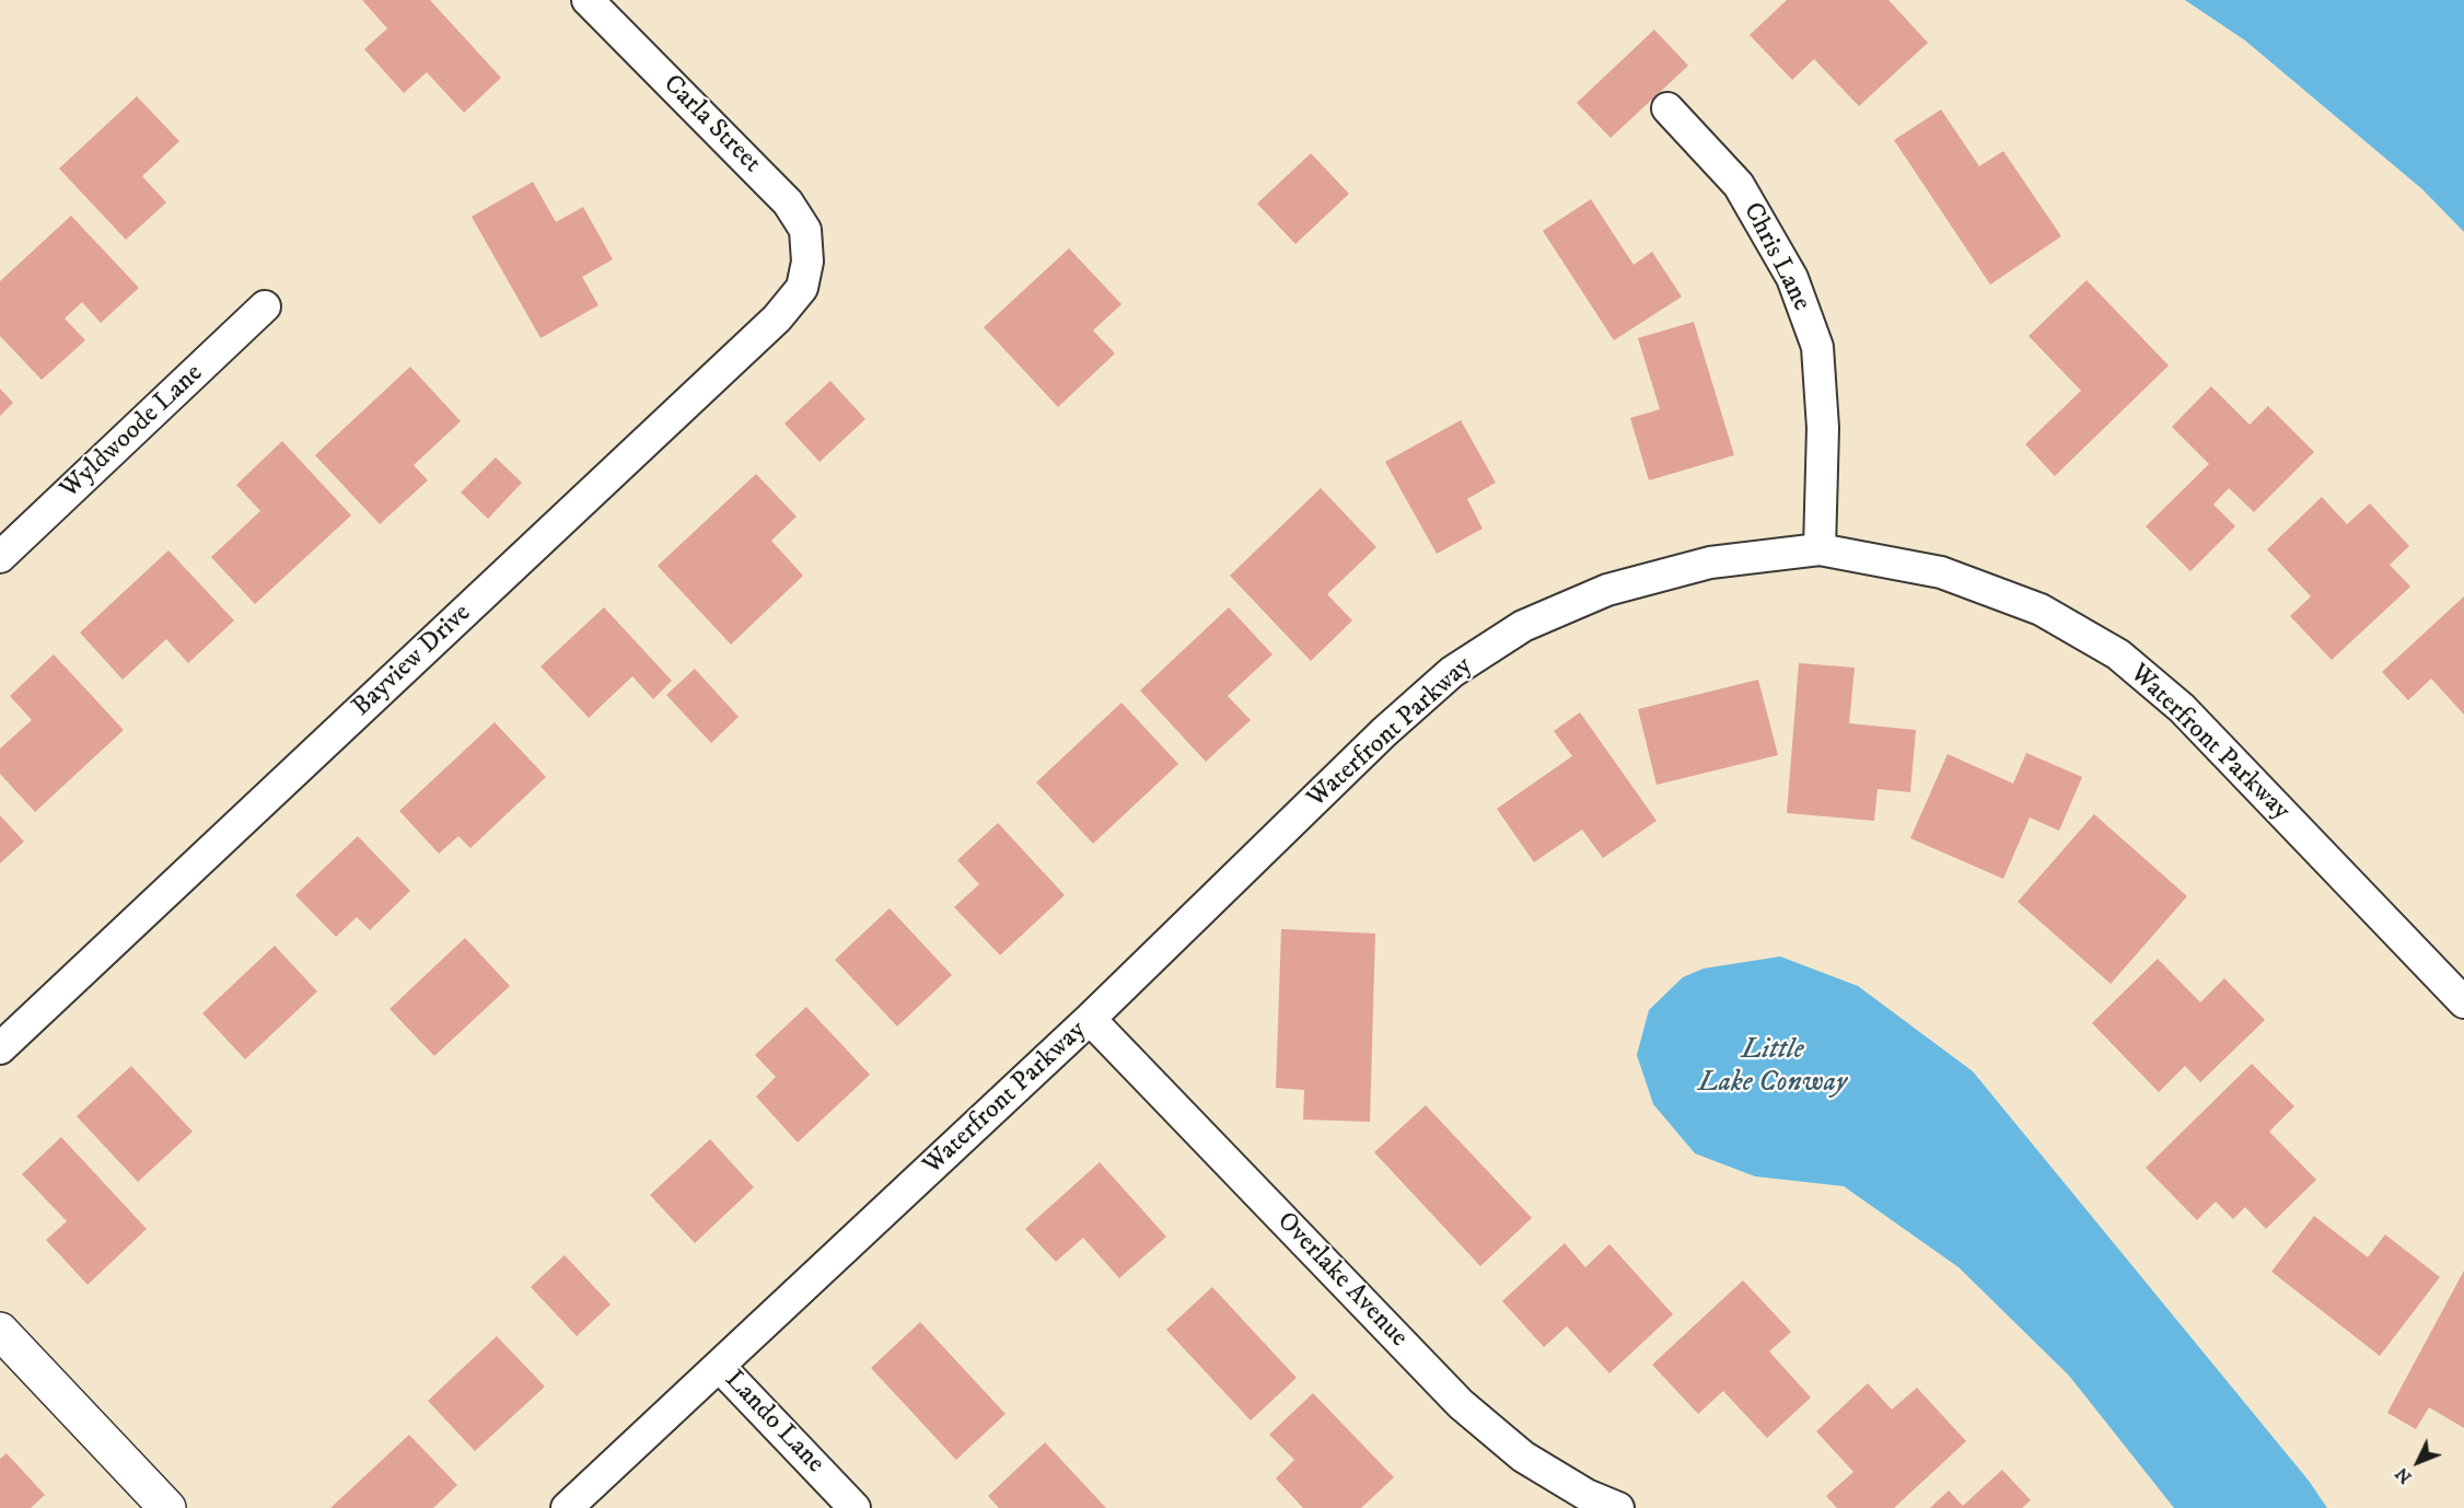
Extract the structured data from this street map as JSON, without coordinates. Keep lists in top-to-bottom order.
{
  "streets": {
    "street": [
      "Carla Street",
      "Chris Lane",
      "Wyldwoode Lane",
      "Bayview Drive",
      "Waterfront Parkway",
      "Overlake Avenue",
      "Lando Lane"
    ]
  },
  "crossings": [
    ["Carla Street", "Bayview Drive"],
    ["Chris Lane", "Waterfront Parkway"],
    ["Waterfront Parkway", "Overlake Avenue"],
    ["Waterfront Parkway", "Lando Lane"]
  ],
  "water": ["Little Lake Conway"],
  "north": "bottom left"
}
